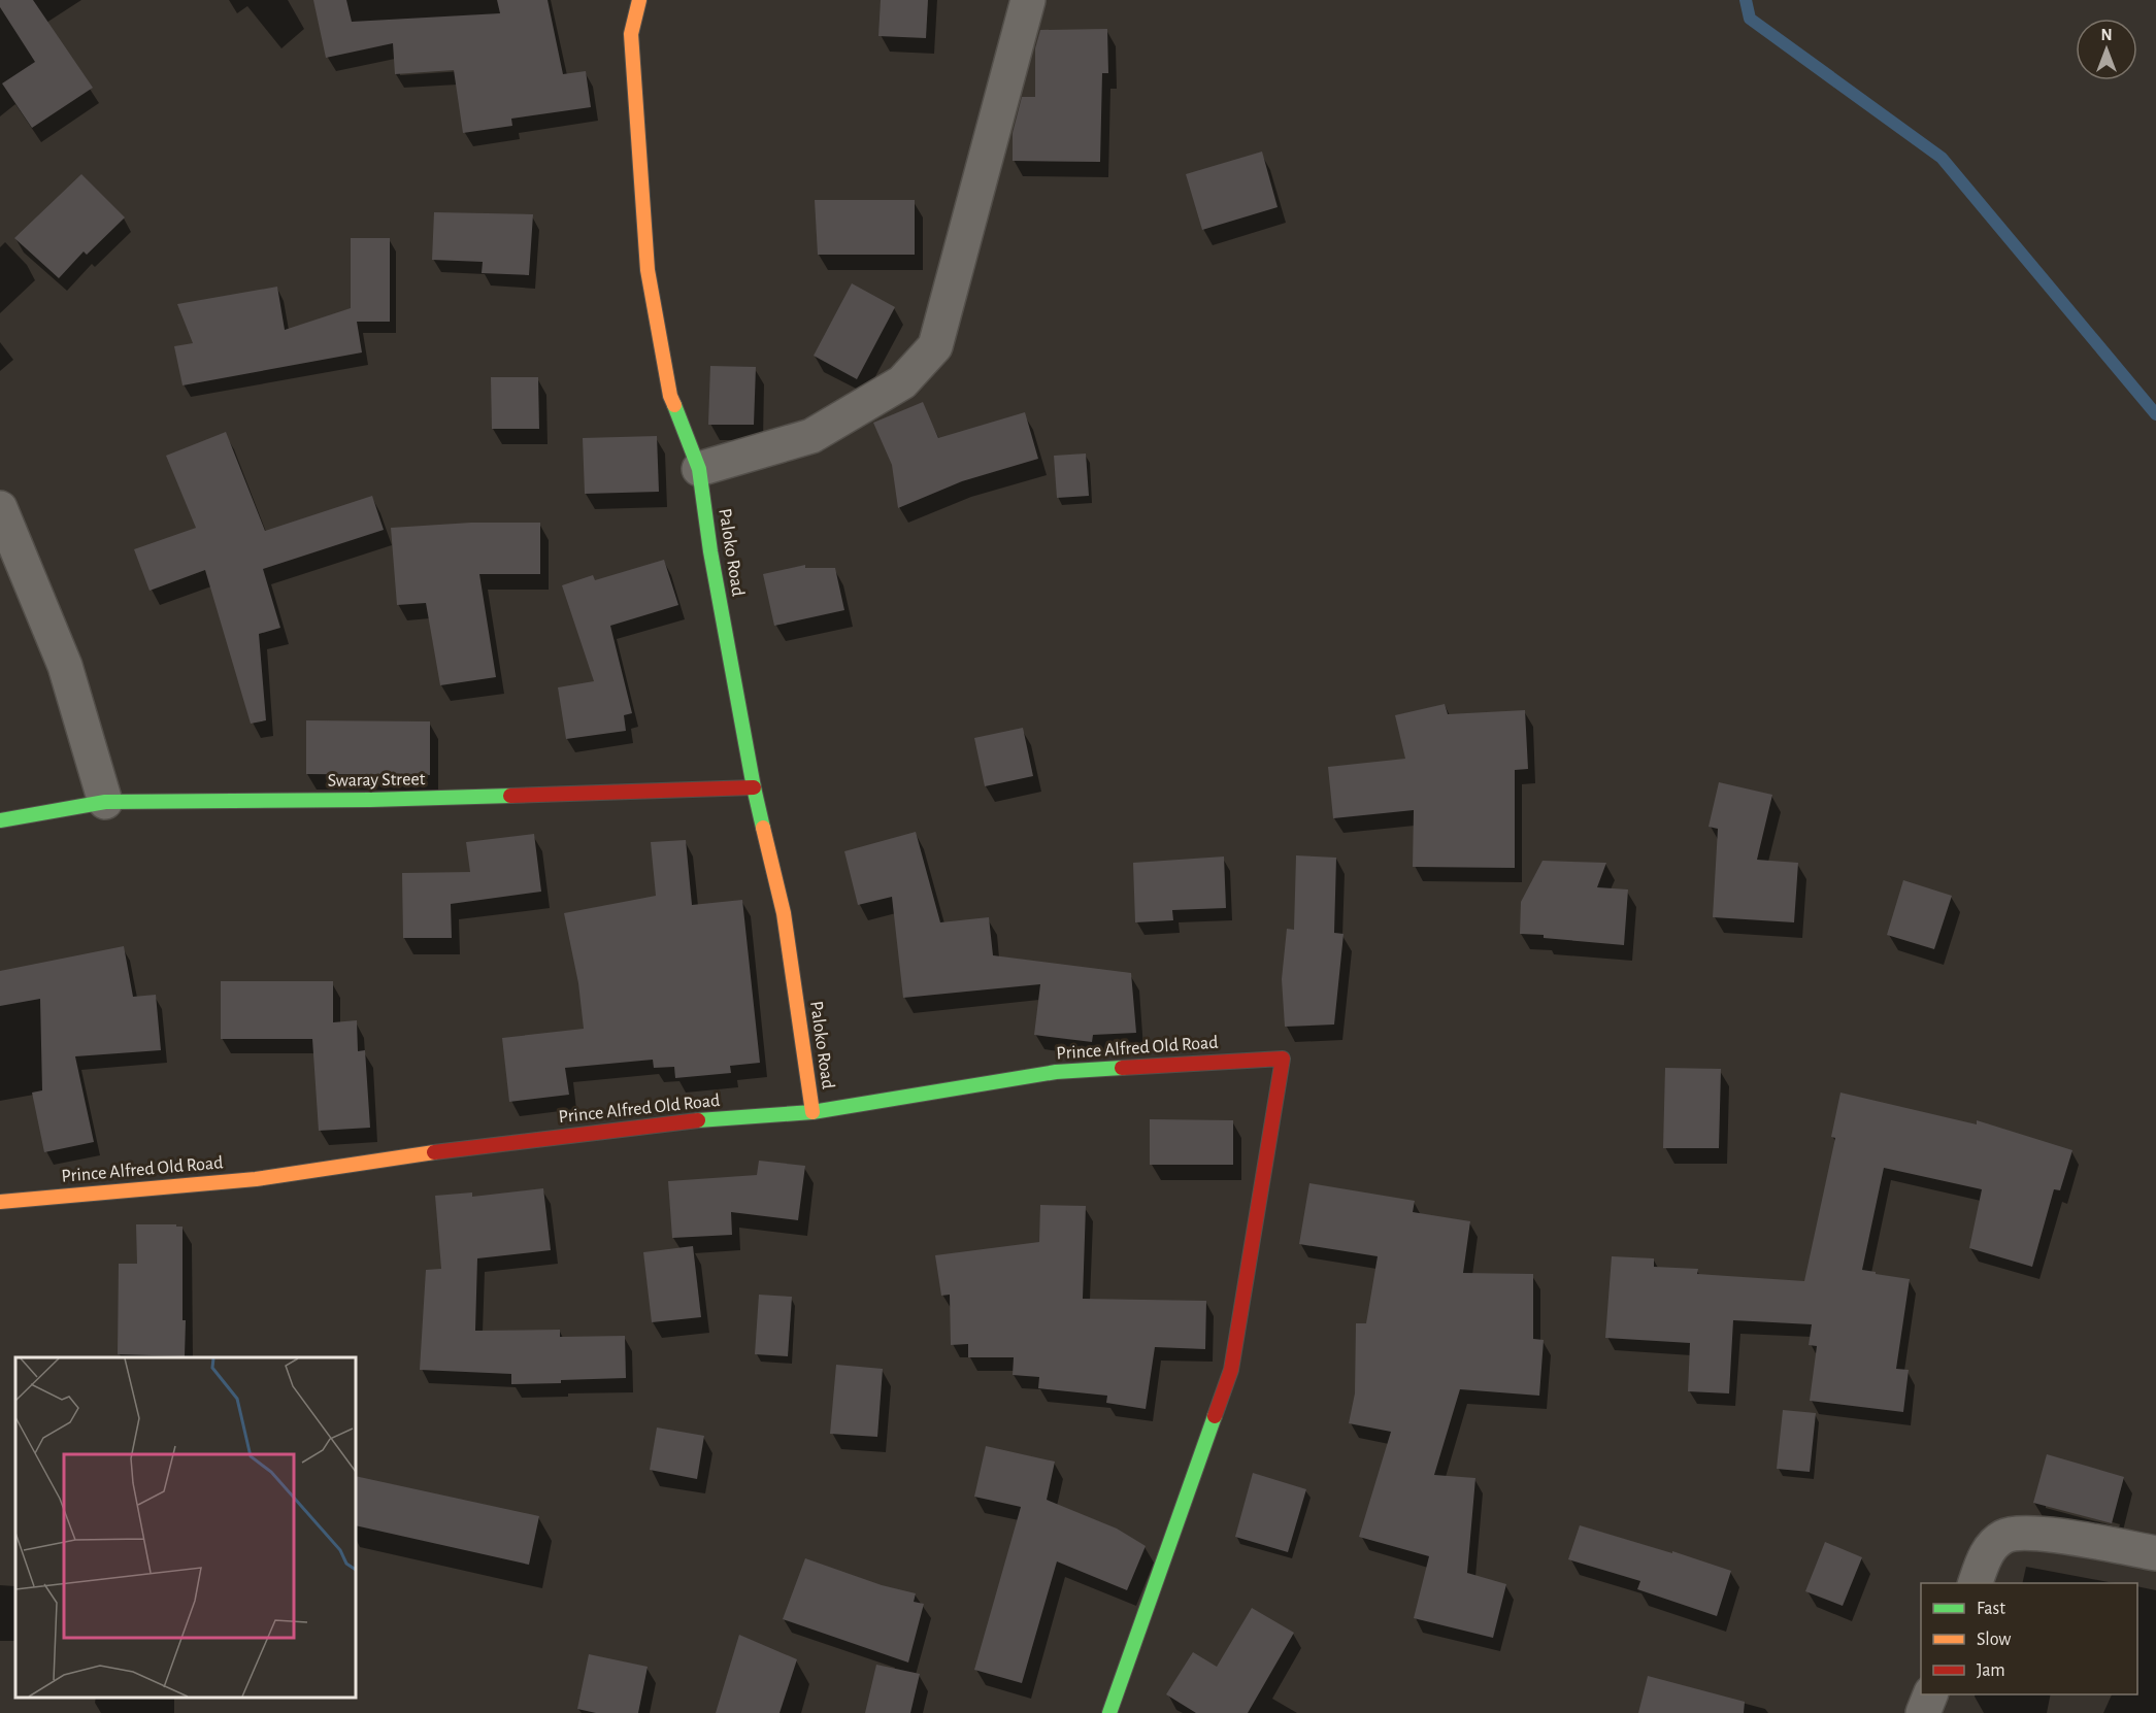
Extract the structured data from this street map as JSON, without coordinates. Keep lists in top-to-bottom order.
{
  "streets": {
    "street": ["Paloko Road", "Swaray Street", "Prince Alfred Old Road"]
  },
  "crossings": [
    ["Paloko Road", "Swaray Street"],
    ["Paloko Road", "Prince Alfred Old Road"]
  ],
  "legend": ["Fast", "Slow", "Jam"],
  "north": "top"
}
